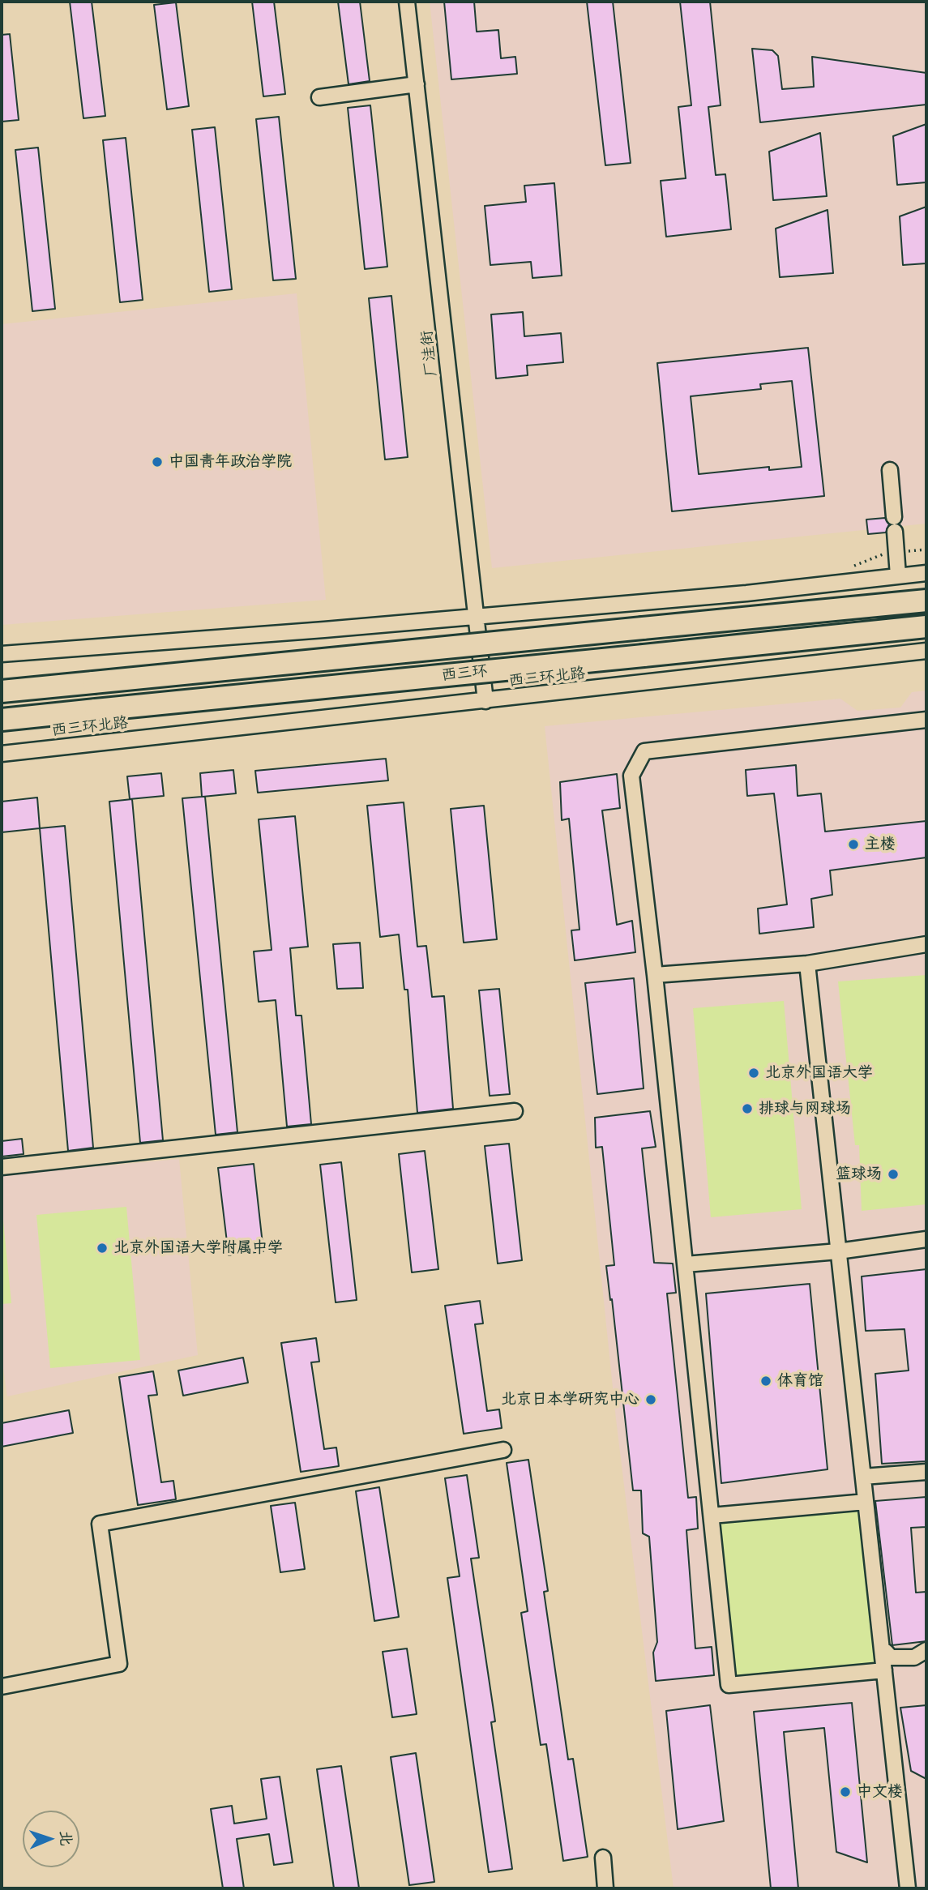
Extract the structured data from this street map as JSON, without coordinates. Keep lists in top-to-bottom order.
{
  "streets": {
    "highway": ["西三环"],
    "street": ["厂洼街", "西三环北路"]
  },
  "crossings": [
    ["厂洼街", "西三环北路"]
  ],
  "places": [
    "中国青年政治学院",
    "主楼",
    "北京外国语大学",
    "排球与网球场",
    "篮球场",
    "北京外国语大学附属中学",
    "体育馆",
    "北京日本学研究中心",
    "中文楼"
  ],
  "north": "right"
}
